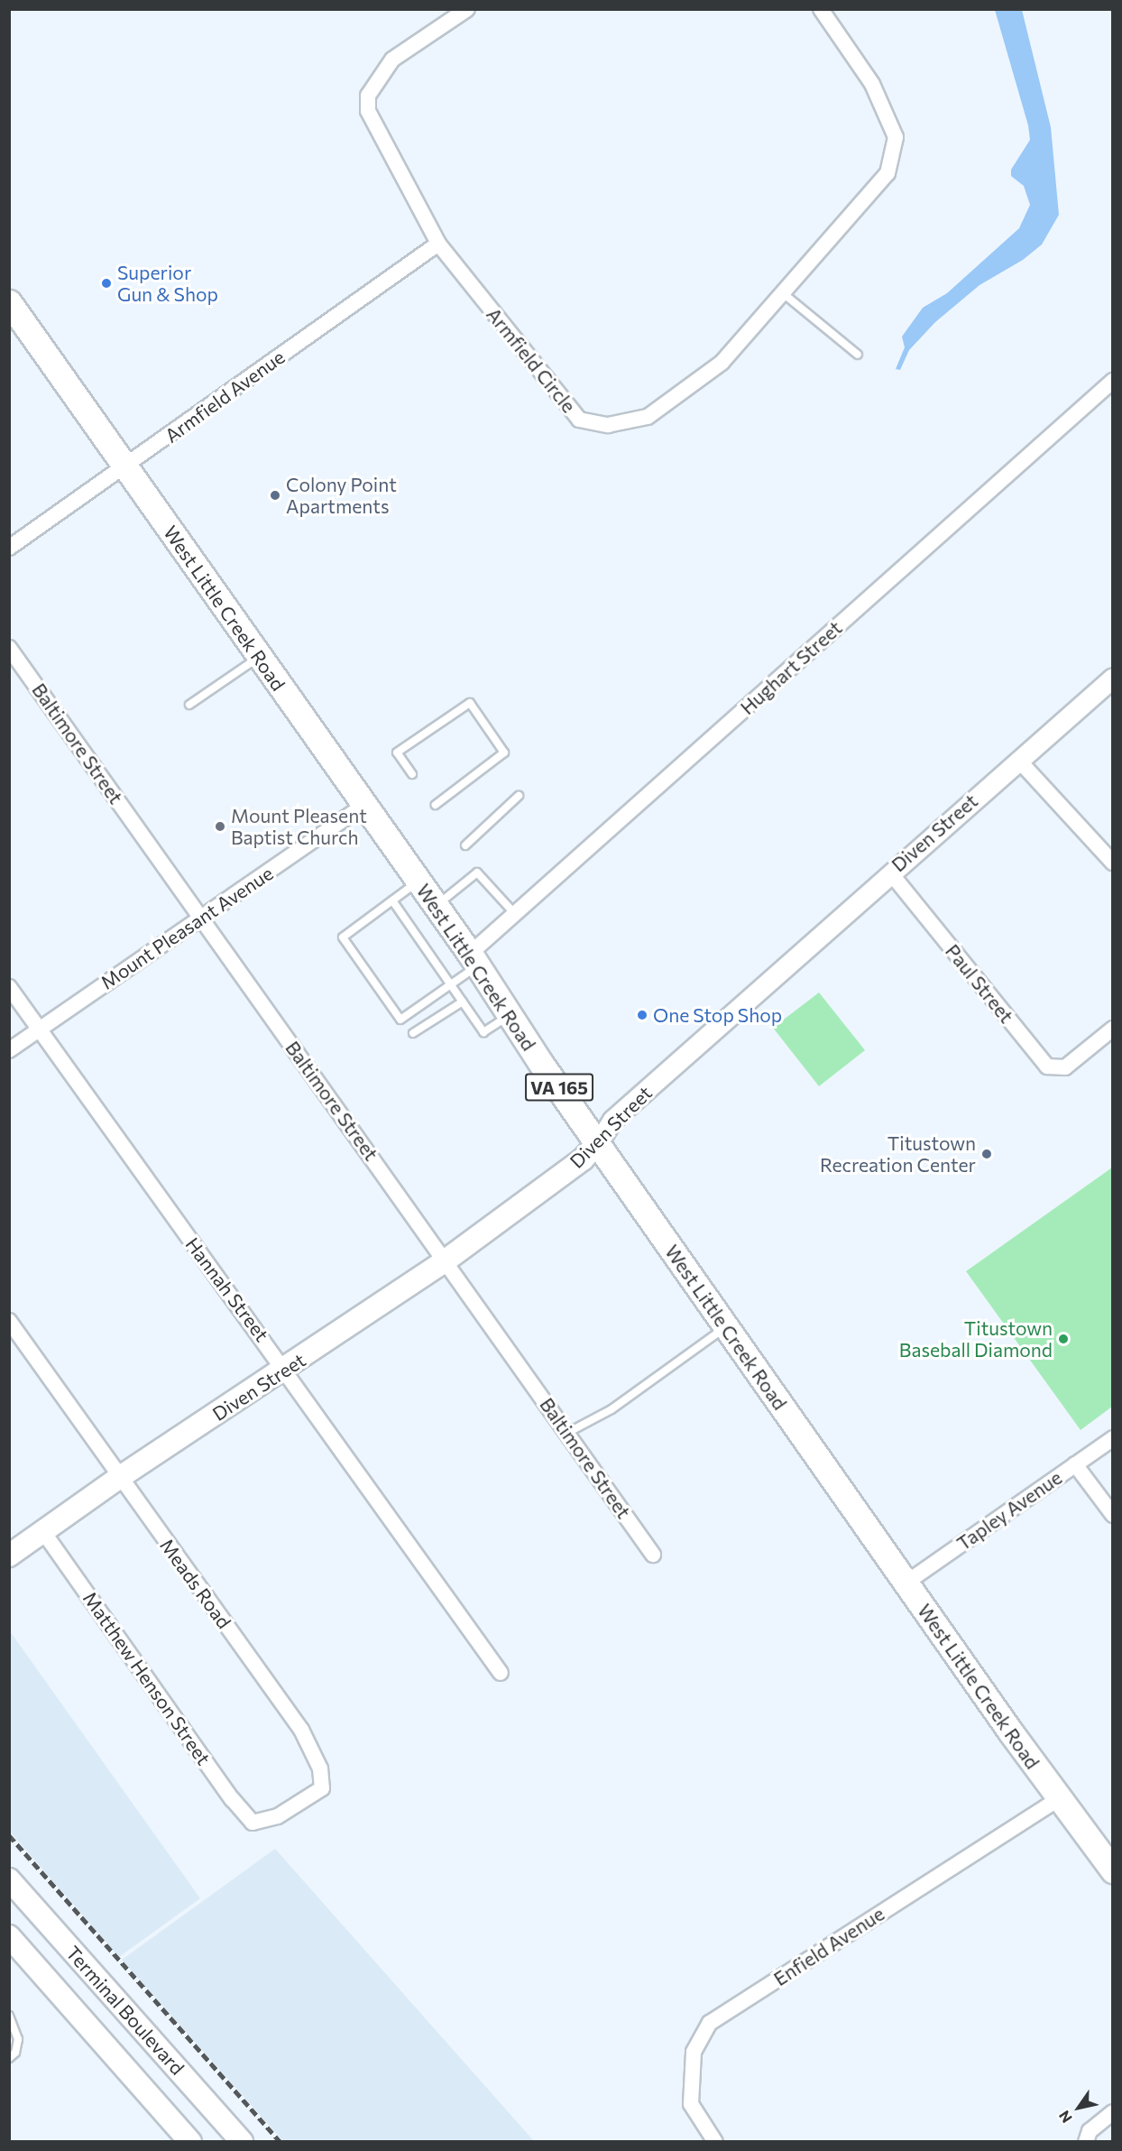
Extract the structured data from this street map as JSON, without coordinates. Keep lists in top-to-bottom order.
{
  "streets": {
    "main road": [
      "West Little Creek Road",
      "Diven Street",
      "VA 165",
      "Terminal Boulevard"
    ],
    "street": [
      "Armfield Circle",
      "Armfield Avenue",
      "Hughart Street",
      "Baltimore Street",
      "Mount Pleasant Avenue",
      "Paul Street",
      "Hannah Street",
      "Tapley Avenue",
      "Meads Road",
      "Matthew Henson Street",
      "Enfield Avenue"
    ]
  },
  "crossings": [
    ["Armfield Circle", "Armfield Avenue"],
    ["Armfield Avenue", "West Little Creek Road"],
    ["West Little Creek Road", "Hughart Street"],
    ["West Little Creek Road", "Diven Street"],
    ["West Little Creek Road", "Mount Pleasant Avenue"],
    ["West Little Creek Road", "Tapley Avenue"],
    ["West Little Creek Road", "Enfield Avenue"],
    ["Baltimore Street", "Diven Street"],
    ["Baltimore Street", "Mount Pleasant Avenue"],
    ["Diven Street", "Paul Street"],
    ["Diven Street", "Hannah Street"],
    ["Diven Street", "Meads Road"],
    ["Diven Street", "Matthew Henson Street"],
    ["Mount Pleasant Avenue", "Hannah Street"],
    ["Meads Road", "Matthew Henson Street"]
  ],
  "places": [
    "Superior Gun & Shop",
    "Colony Point Apartments",
    "Mount Pleasent Baptist Church",
    "One Stop Shop",
    "Titustown Recreation Center",
    "Titustown Baseball Diamond"
  ],
  "north": "bottom left"
}
